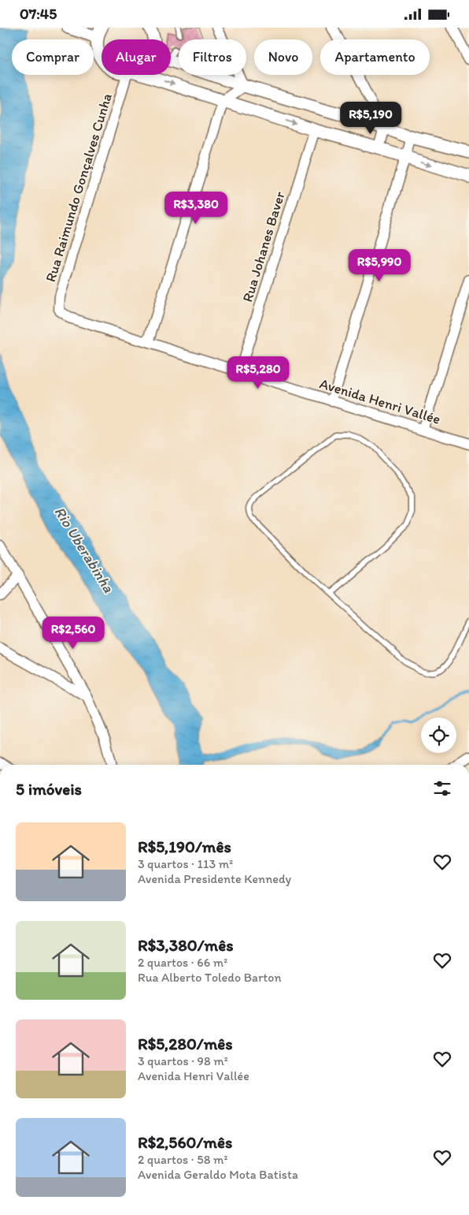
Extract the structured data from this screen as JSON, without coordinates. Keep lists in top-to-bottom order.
{
  "streets": {
    "street": ["Rua Raimundo Gonçalves Cunha", "Rua Johanes Baver", "Avenida Henri Vallée"]
  },
  "crossings": [
    ["Rua Raimundo Gonçalves Cunha", "Avenida Henri Vallée"],
    ["Rua Johanes Baver", "Avenida Henri Vallée"]
  ],
  "water": ["Rio Uberabinha"],
  "page": {
    "status": "07:45",
    "chip": [
      "Comprar",
      "Alugar",
      "Filtros",
      "Novo",
      "Apartamento"
    ],
    "price": [
      "R$5,190",
      "R$3,380",
      "R$5,990",
      "R$5,280",
      "R$2,560"
    ],
    "heading": "5 imóveis",
    "list": [
      {
        "name": "R$5,190/mês",
        "note": "3 quartos · 113 m² · Avenida Presidente Kennedy"
      },
      {
        "name": "R$3,380/mês",
        "note": "2 quartos · 66 m² · Rua Alberto Toledo Barton"
      },
      {
        "name": "R$5,280/mês",
        "note": "3 quartos · 98 m² · Avenida Henri Vallée"
      },
      {
        "name": "R$2,560/mês",
        "note": "2 quartos · 58 m² · Avenida Geraldo Mota Batista"
      }
    ]
  }
}
